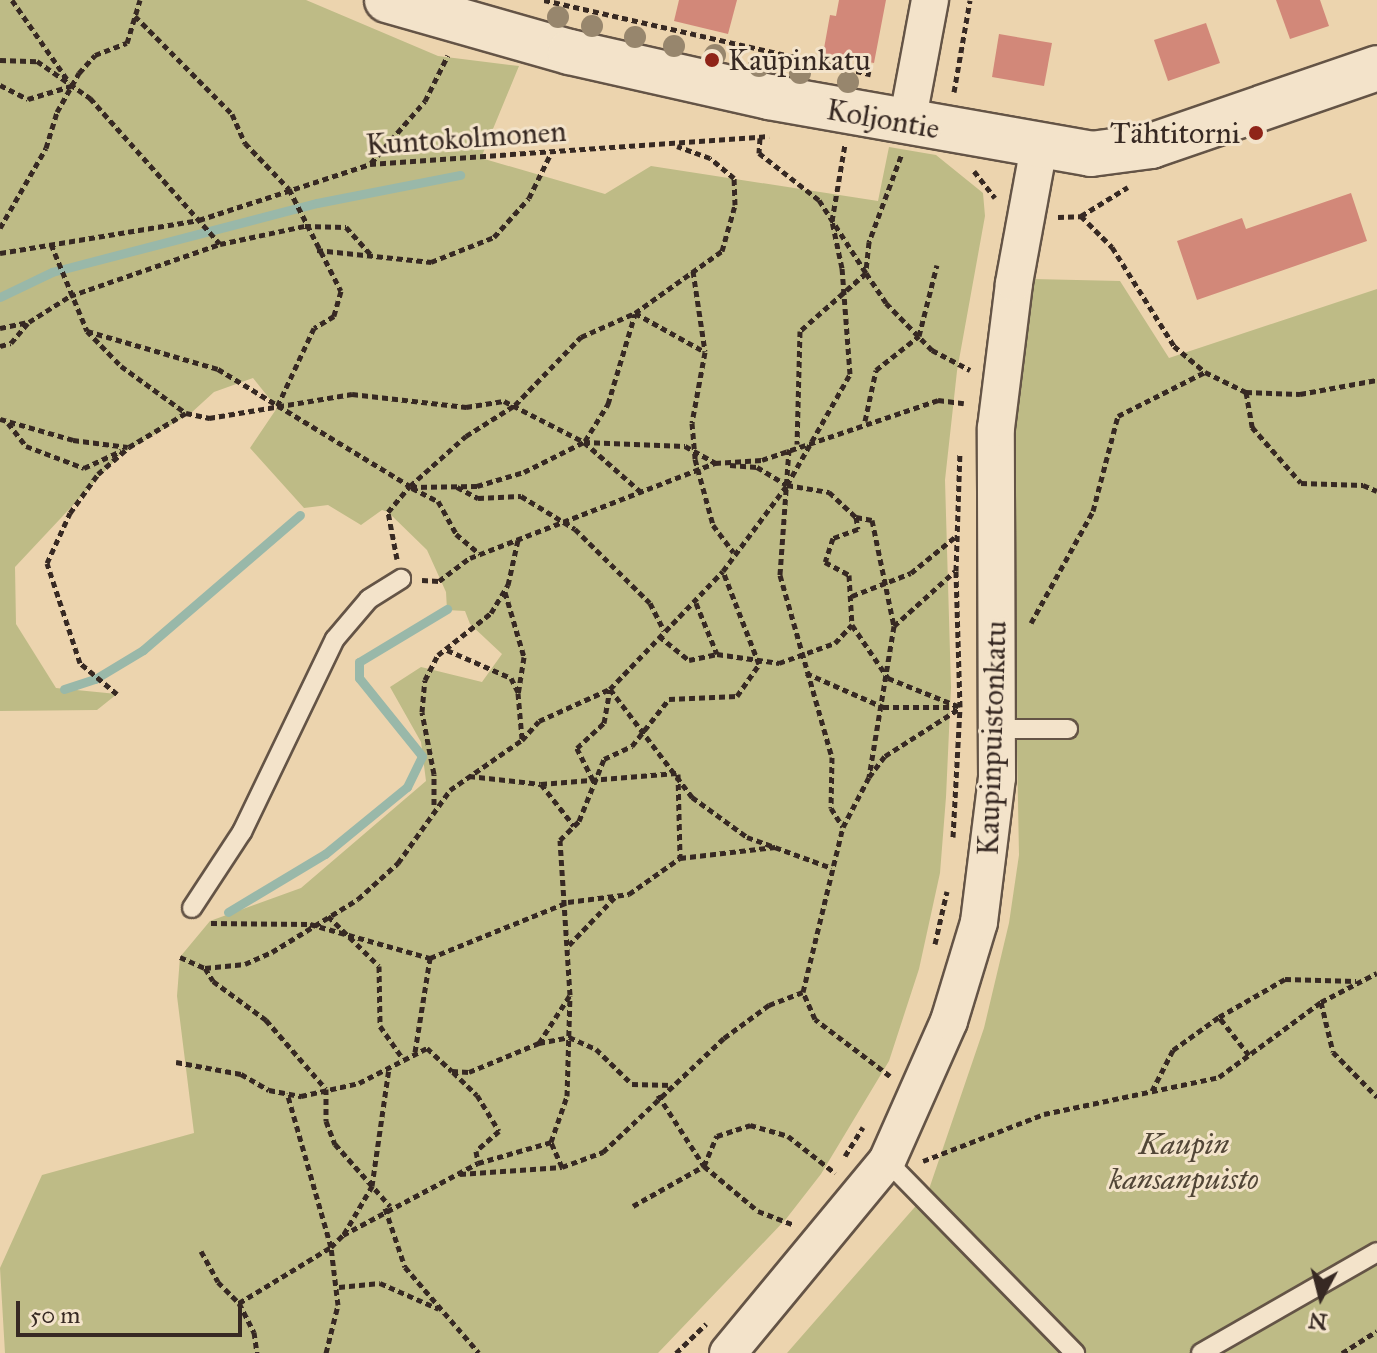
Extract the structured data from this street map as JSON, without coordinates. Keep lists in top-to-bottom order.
{
  "streets": {
    "street": ["Koljontie", "Kaupinpuistonkatu"],
    "path": ["Kuntokolmonen"]
  },
  "crossings": [
    ["Koljontie", "Kaupinpuistonkatu"]
  ],
  "parks": ["Kaupin kansanpuisto"],
  "places": ["Kaupinkatu", "Tähtitorni"],
  "scale_bar": "50 m",
  "north": "bottom"
}
